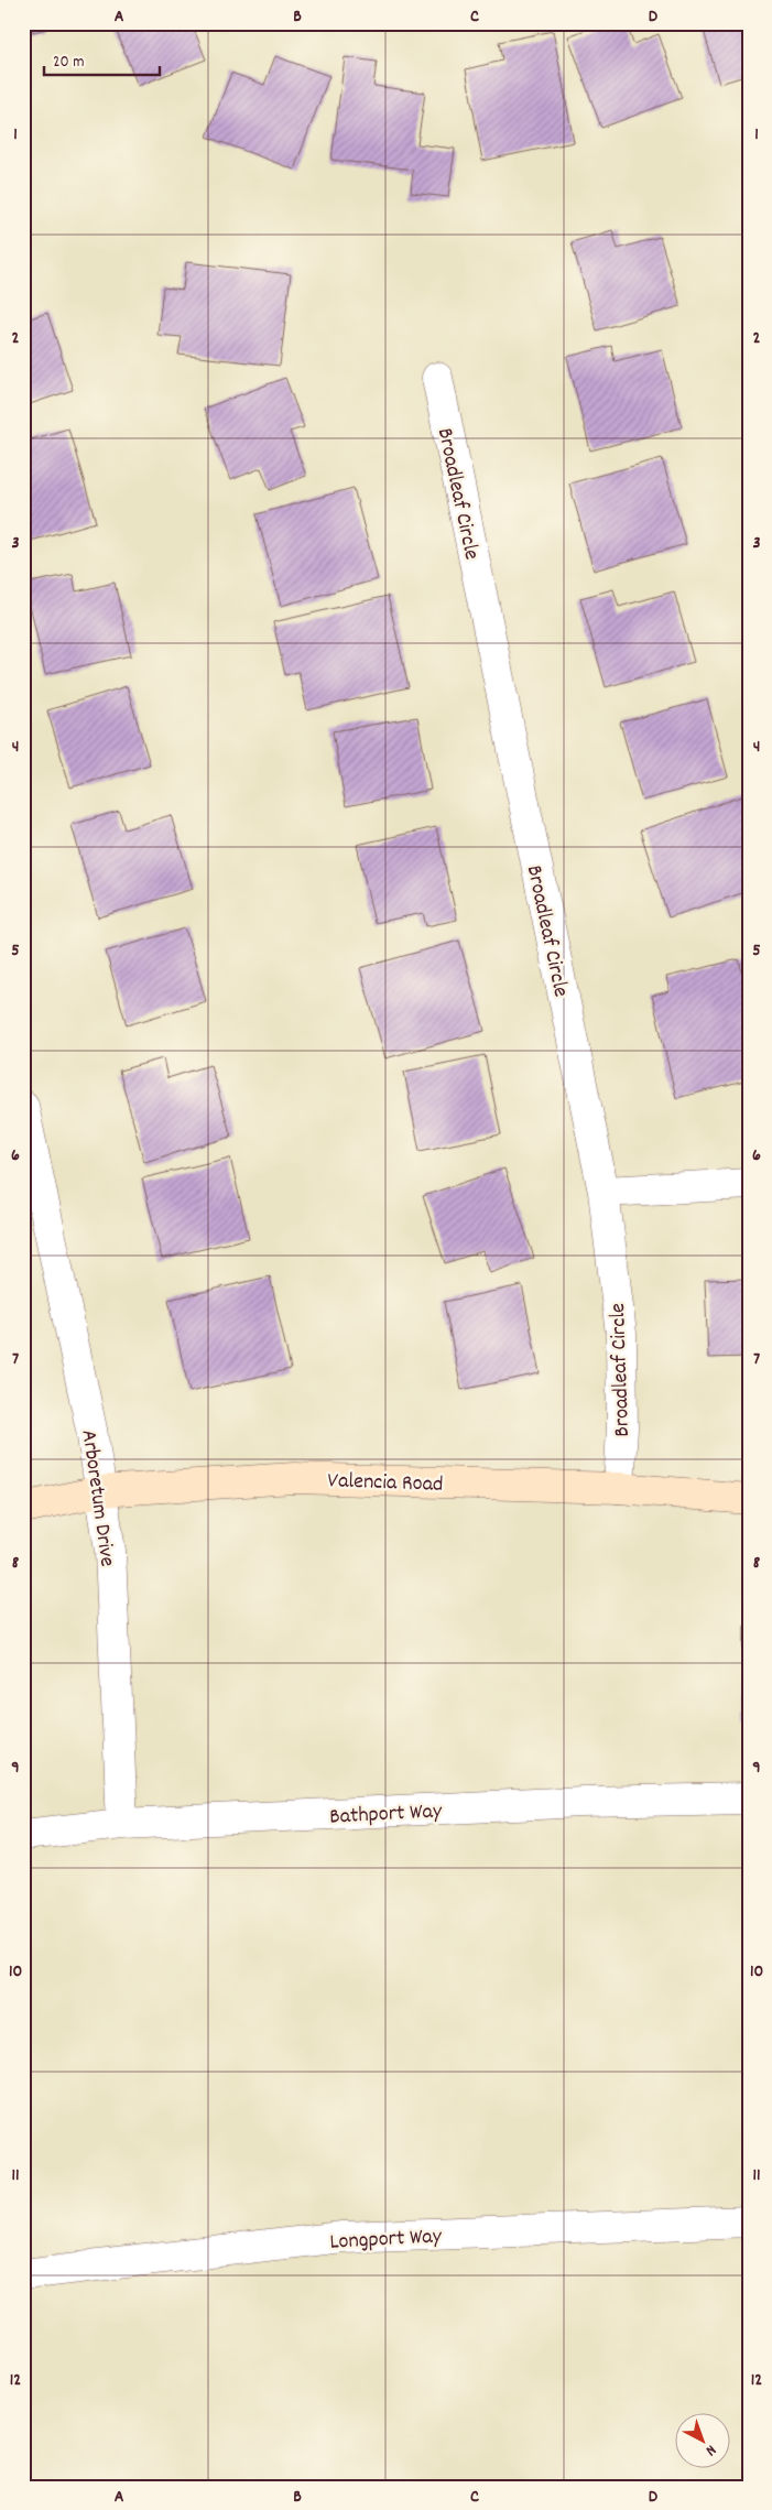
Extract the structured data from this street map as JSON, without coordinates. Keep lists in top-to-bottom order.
{
  "streets": {
    "street": [
      "Broadleaf Circle",
      "Valencia Road",
      "Arboretum Drive",
      "Bathport Way",
      "Longport Way"
    ]
  },
  "crossings": [
    ["Broadleaf Circle", "Valencia Road"],
    ["Valencia Road", "Arboretum Drive"],
    ["Arboretum Drive", "Bathport Way"]
  ],
  "scale_bar": "20 m",
  "north": "bottom right",
  "grid": {
    "columns": [
      "A",
      "B",
      "C",
      "D"
    ],
    "rows": [
      "1",
      "2",
      "3",
      "4",
      "5",
      "6",
      "7",
      "8",
      "9",
      "10",
      "11",
      "12"
    ]
  }
}
